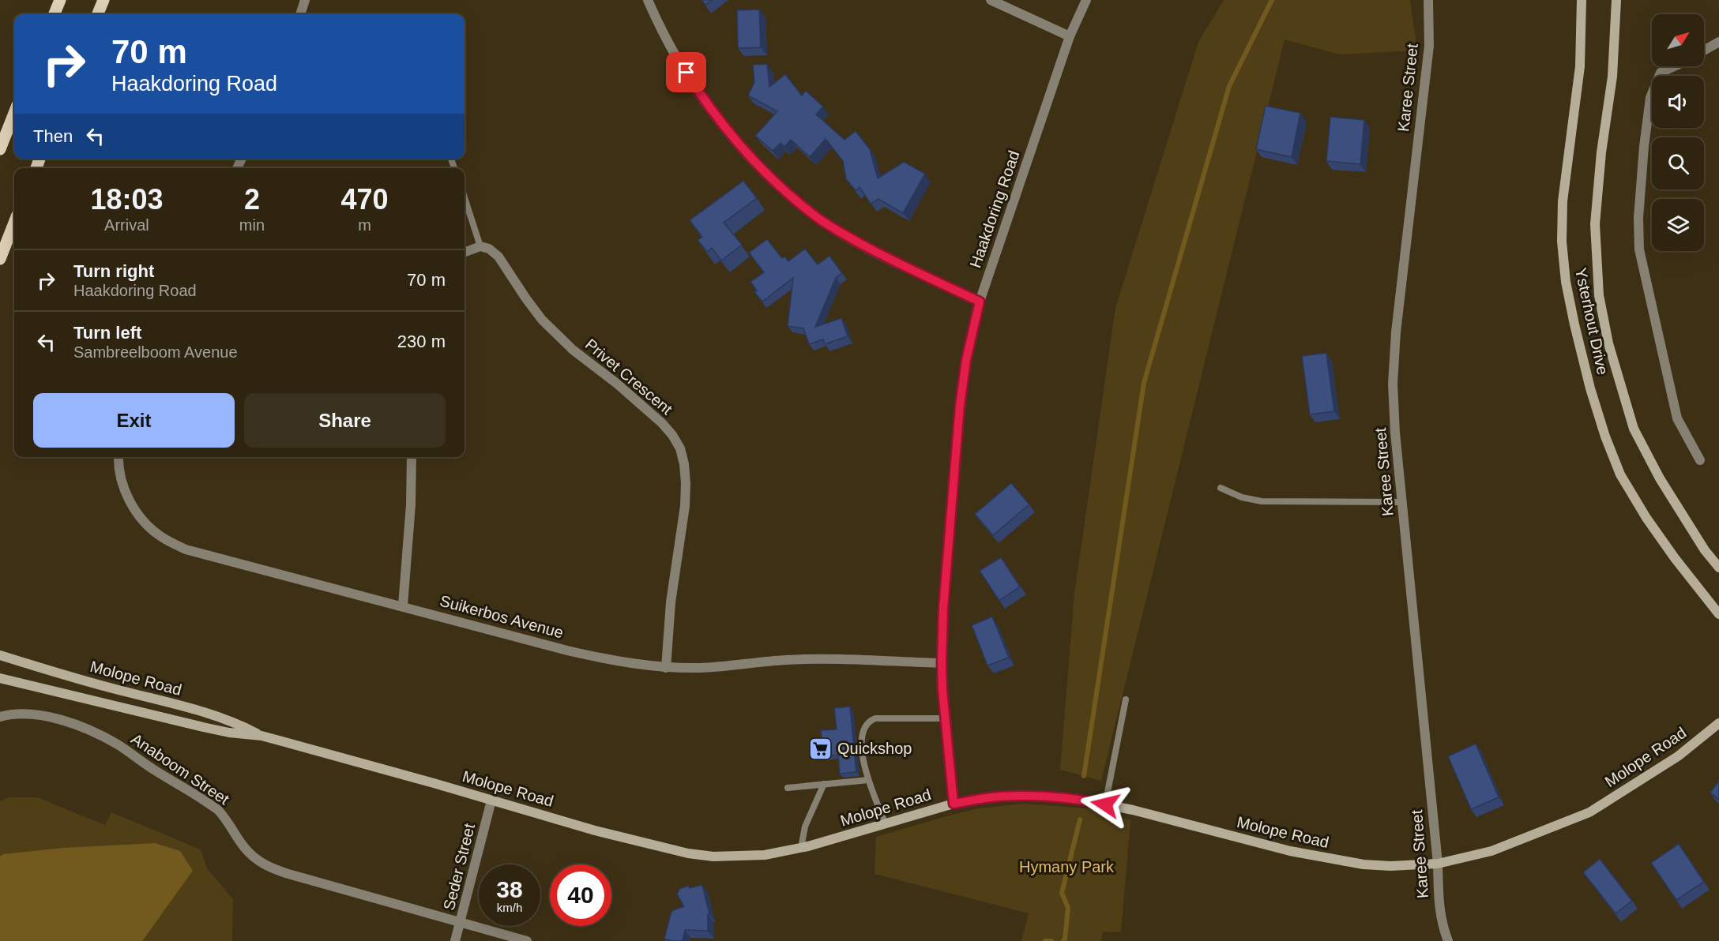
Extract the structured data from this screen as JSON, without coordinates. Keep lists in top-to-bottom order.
{
  "streets": {
    "street": [
      "Karee Street",
      "Haakdoring Road",
      "Ysterhout Drive",
      "Privet Crescent",
      "Suikerbos Avenue",
      "Molope Road",
      "Anaboom Street",
      "Seder Street"
    ]
  },
  "crossings": [
    ["Karee Street", "Molope Road"],
    ["Haakdoring Road", "Suikerbos Avenue"],
    ["Haakdoring Road", "Molope Road"],
    ["Privet Crescent", "Suikerbos Avenue"],
    ["Molope Road", "Seder Street"],
    ["Anaboom Street", "Seder Street"]
  ],
  "parks": ["Hymany Park"],
  "places": {
    "supermarket": ["Quickshop"]
  },
  "north": "top right",
  "page": {
    "turn": ["70 m", "Haakdoring Road"],
    "then": "Then",
    "eta": [
      "18:03",
      "Arrival",
      "2",
      "min",
      "470",
      "m"
    ],
    "list": [
      {
        "name": "Turn right",
        "note": "Haakdoring Road",
        "value": "70 m"
      },
      {
        "name": "Turn left",
        "note": "Sambreelboom Avenue",
        "value": "230 m"
      }
    ],
    "buttons": ["Exit", "Share"],
    "speed": "38 km/h",
    "limit": "40"
  }
}
